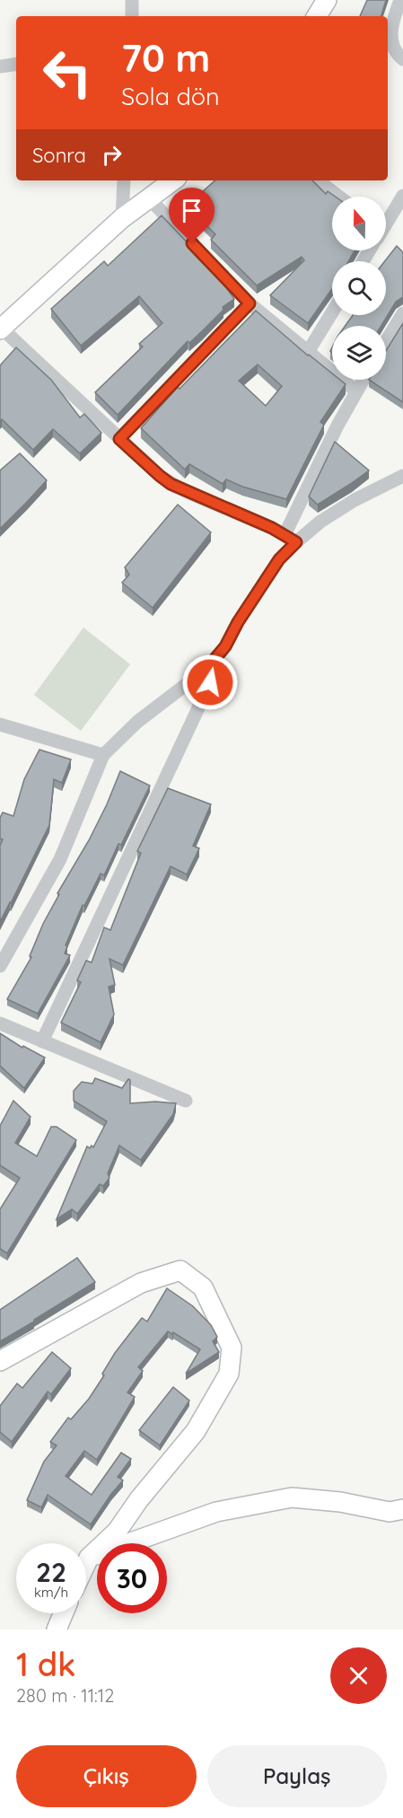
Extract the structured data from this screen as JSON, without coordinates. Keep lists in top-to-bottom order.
{
  "north": "top",
  "page": {
    "turn": ["70 m", "Sola dön"],
    "then": "Sonra",
    "speed": "22 km/h",
    "limit": "30",
    "heading": ["1 dk", "280 m · 11:12"],
    "buttons": ["Çıkış", "Paylaş"]
  }
}
